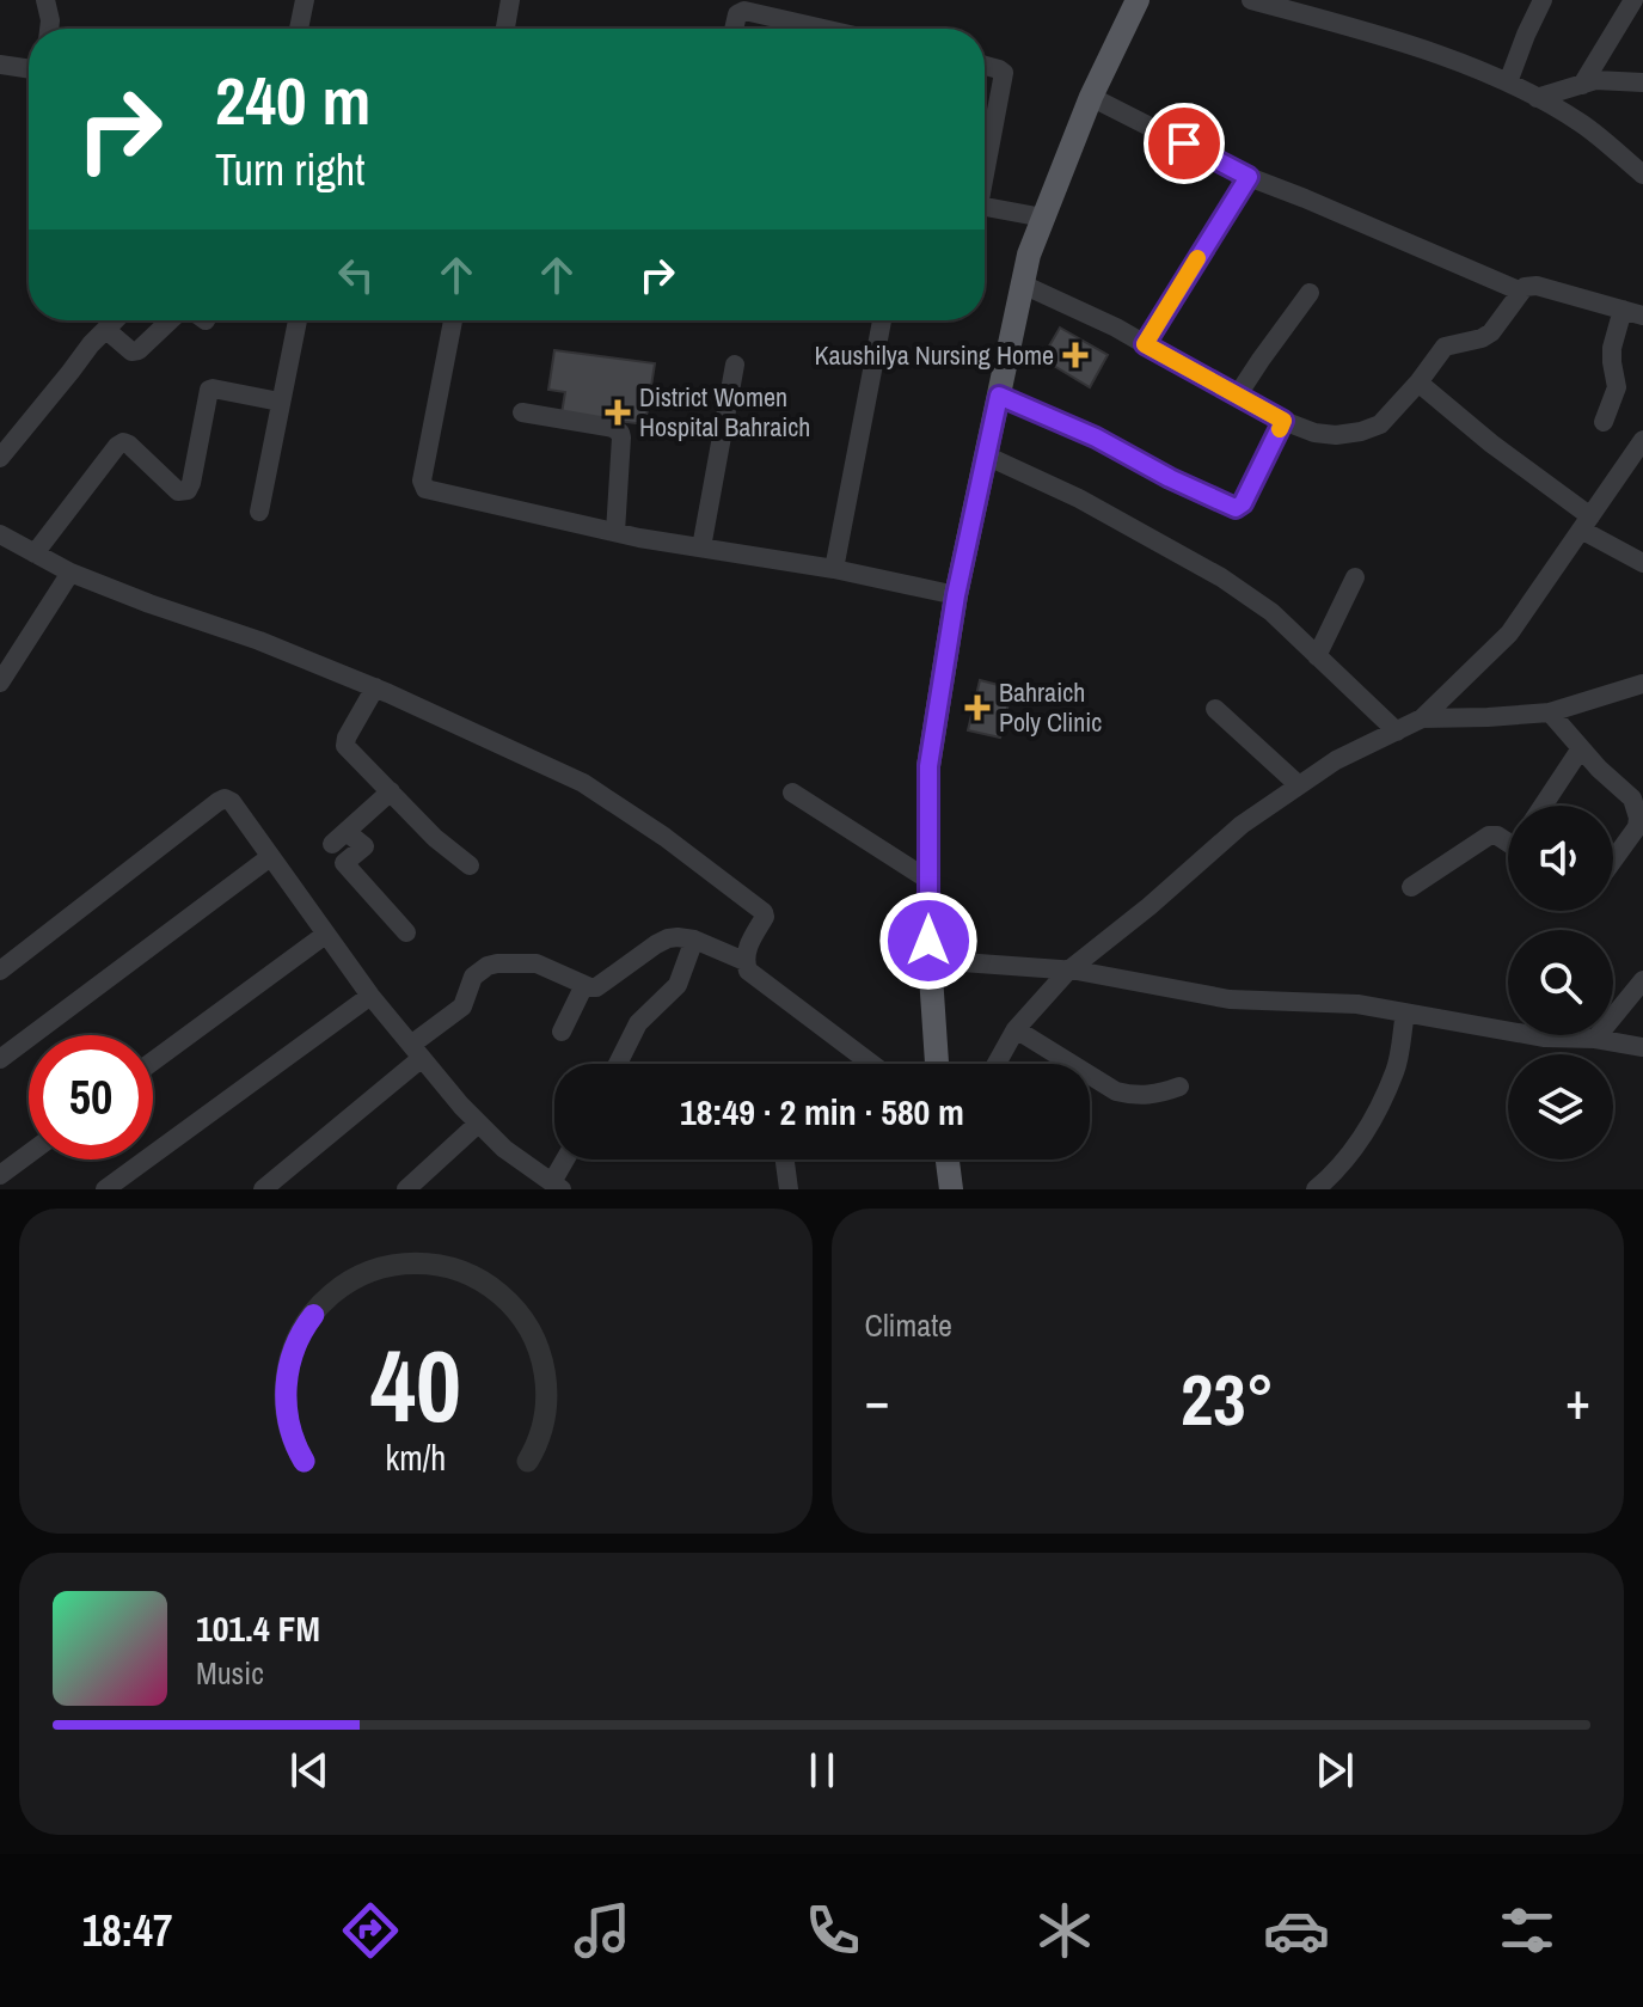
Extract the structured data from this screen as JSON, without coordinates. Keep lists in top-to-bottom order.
{
  "places": {
    "health": ["Kaushilya Nursing Home", "District Women Hospital Bahraich", "Bahraich Poly Clinic"]
  },
  "page": {
    "turn": ["240 m", "Turn right"],
    "limit": "50",
    "trip": "18:49 · 2 min · 580 m",
    "tile": "Climate",
    "heat": ["−", "23°", "+"],
    "song": ["101.4 FM", "Music"],
    "tabs": "18:47",
    "gauge": ["40", "km/h"]
  }
}
